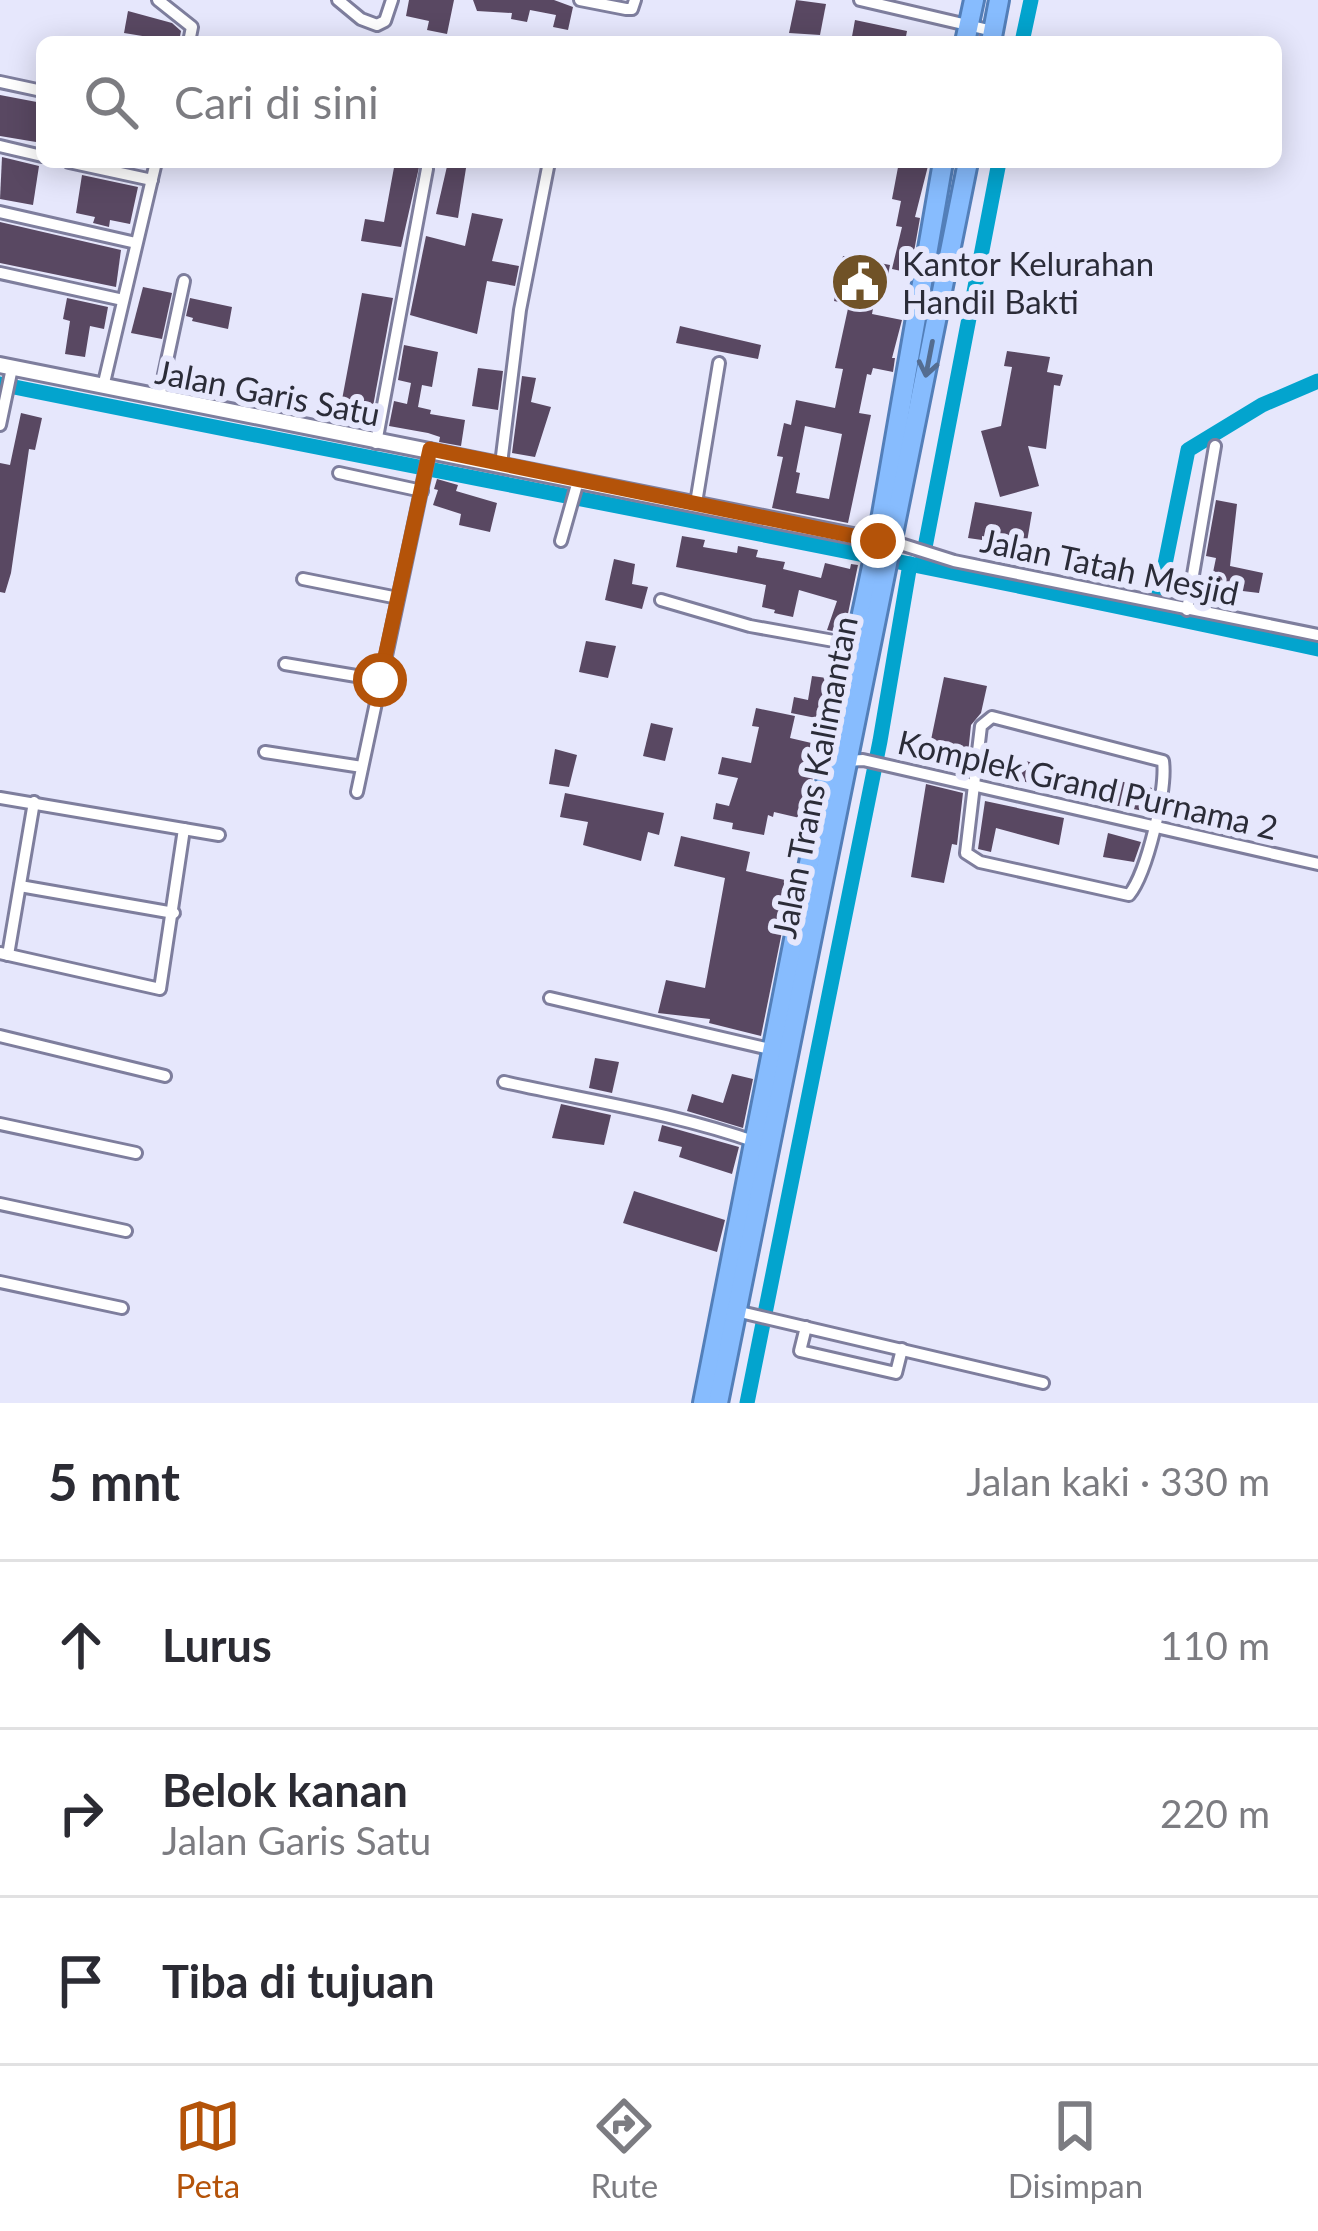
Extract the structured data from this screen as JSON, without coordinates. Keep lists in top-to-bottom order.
{
  "streets": {
    "highway": ["Jalan Trans Kalimantan"],
    "street": ["Jalan Garis Satu", "Jalan Tatah Mesjid", "Komplek Grand Purnama 2"]
  },
  "crossings": [
    ["Jalan Garis Satu", "Jalan Tatah Mesjid"],
    ["Jalan Garis Satu", "Jalan Trans Kalimantan"],
    ["Jalan Tatah Mesjid", "Jalan Trans Kalimantan"],
    ["Jalan Trans Kalimantan", "Komplek Grand Purnama 2"]
  ],
  "places": {
    "public building": ["Kantor Kelurahan Handil Bakti"]
  },
  "page": {
    "search": "Cari di sini",
    "heading": ["5 mnt", "Jalan kaki · 330 m"],
    "list": [
      ["Lurus", "110 m"],
      ["Belok kanan", "Jalan Garis Satu", "220 m"],
      "Tiba di tujuan"
    ],
    "nav": ["Peta", "Rute", "Disimpan"]
  }
}
